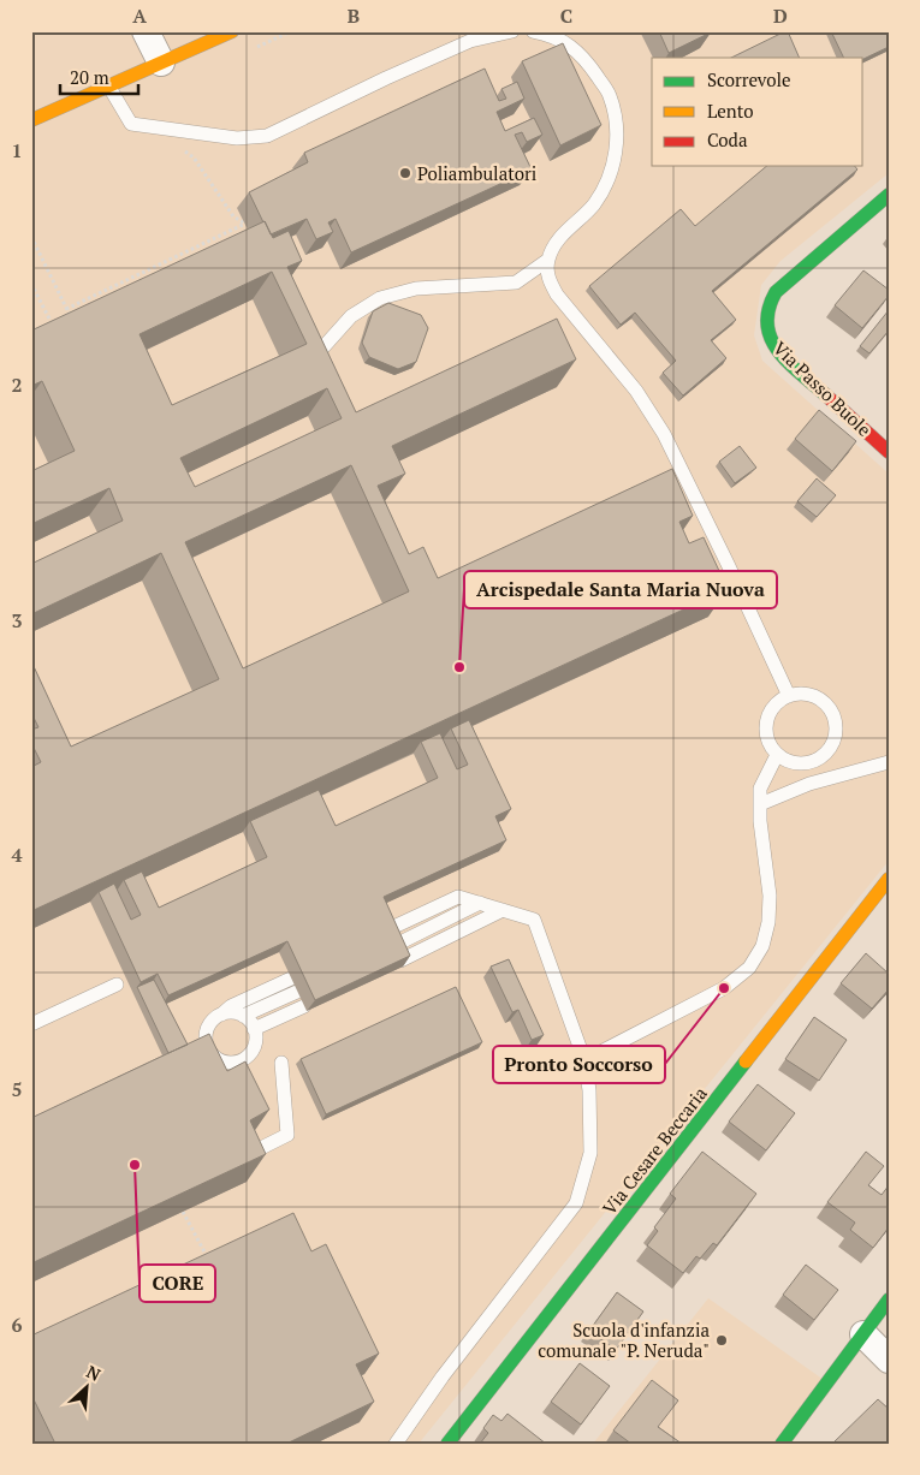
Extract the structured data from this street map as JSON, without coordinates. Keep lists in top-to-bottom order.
{
  "streets": {
    "street": ["Via Passo Buole", "Via Cesare Beccaria"]
  },
  "places": [
    "Poliambulatori",
    "Arcispedale Santa Maria Nuova",
    "Pronto Soccorso",
    "CORE",
    "Scuola d'infanzia comunale \"P. Neruda\""
  ],
  "legend": ["Scorrevole", "Lento", "Coda"],
  "scale_bar": "20 m",
  "north": "top right",
  "grid": {
    "columns": [
      "A",
      "B",
      "C",
      "D"
    ],
    "rows": [
      "1",
      "2",
      "3",
      "4",
      "5",
      "6"
    ]
  }
}
